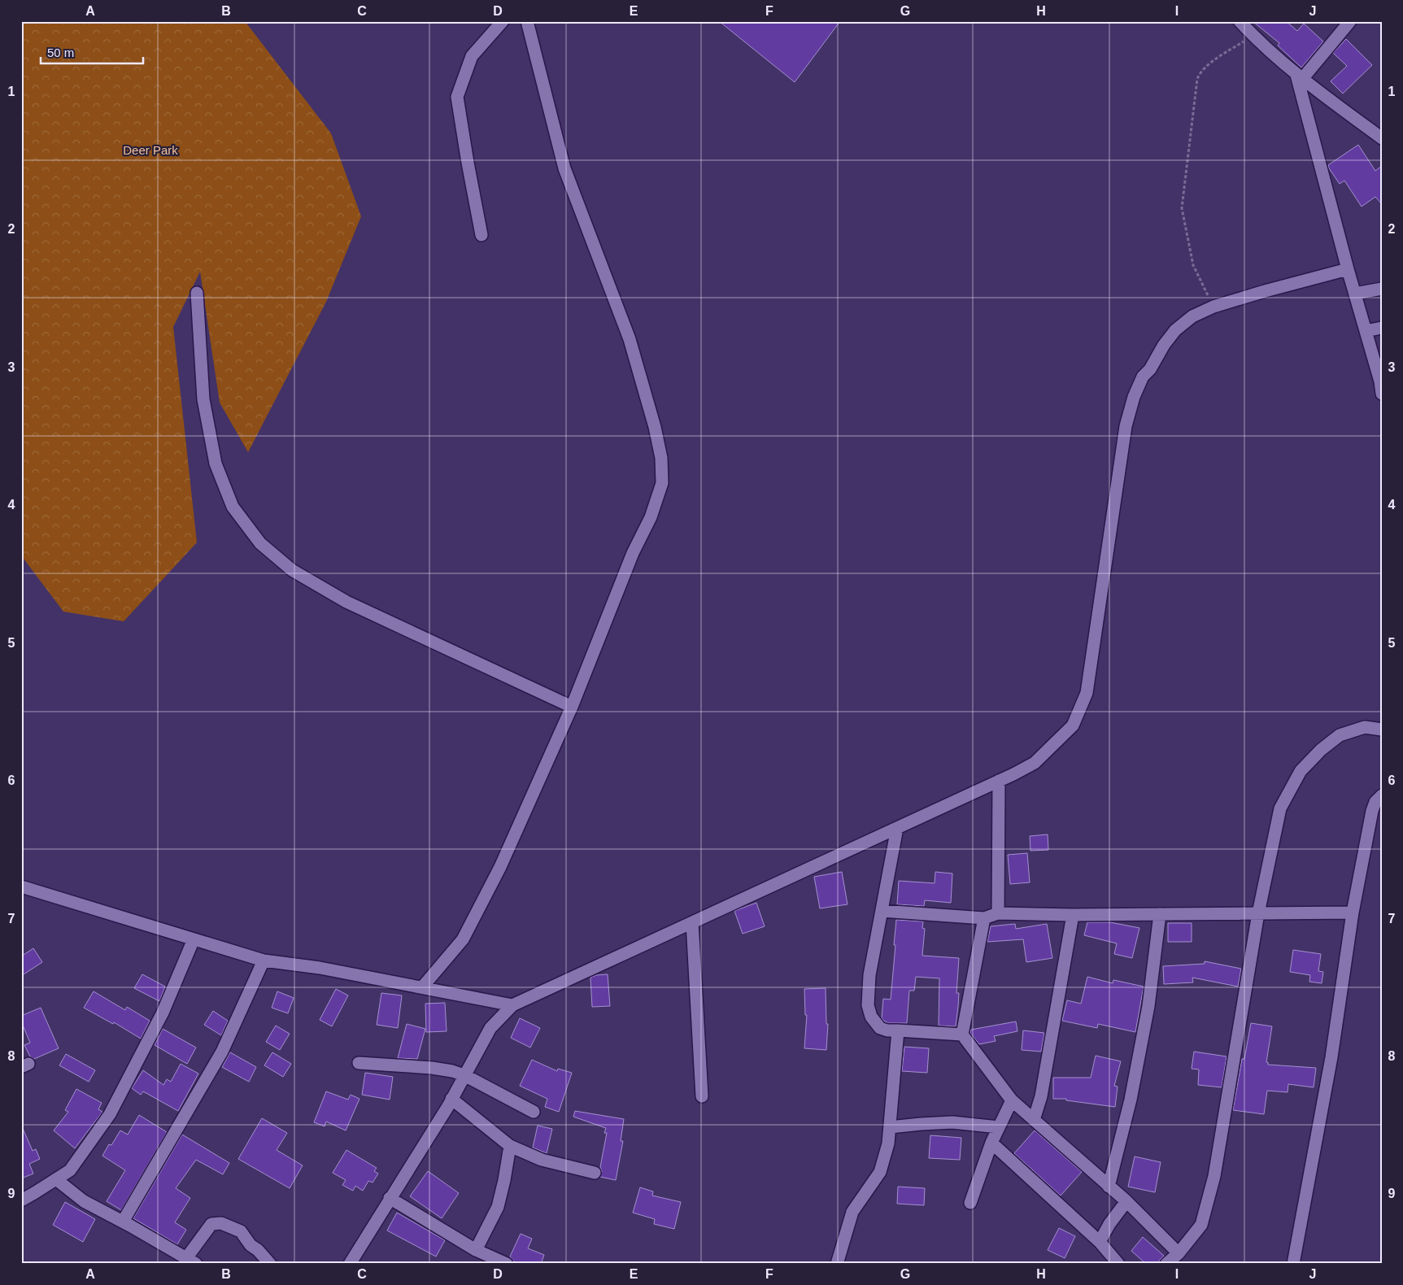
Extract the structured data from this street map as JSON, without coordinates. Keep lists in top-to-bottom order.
{
  "parks": ["Deer Park"],
  "scale_bar": "50 m",
  "grid": {
    "columns": [
      "A",
      "B",
      "C",
      "D",
      "E",
      "F",
      "G",
      "H",
      "I",
      "J"
    ],
    "rows": [
      "1",
      "2",
      "3",
      "4",
      "5",
      "6",
      "7",
      "8",
      "9"
    ]
  }
}
